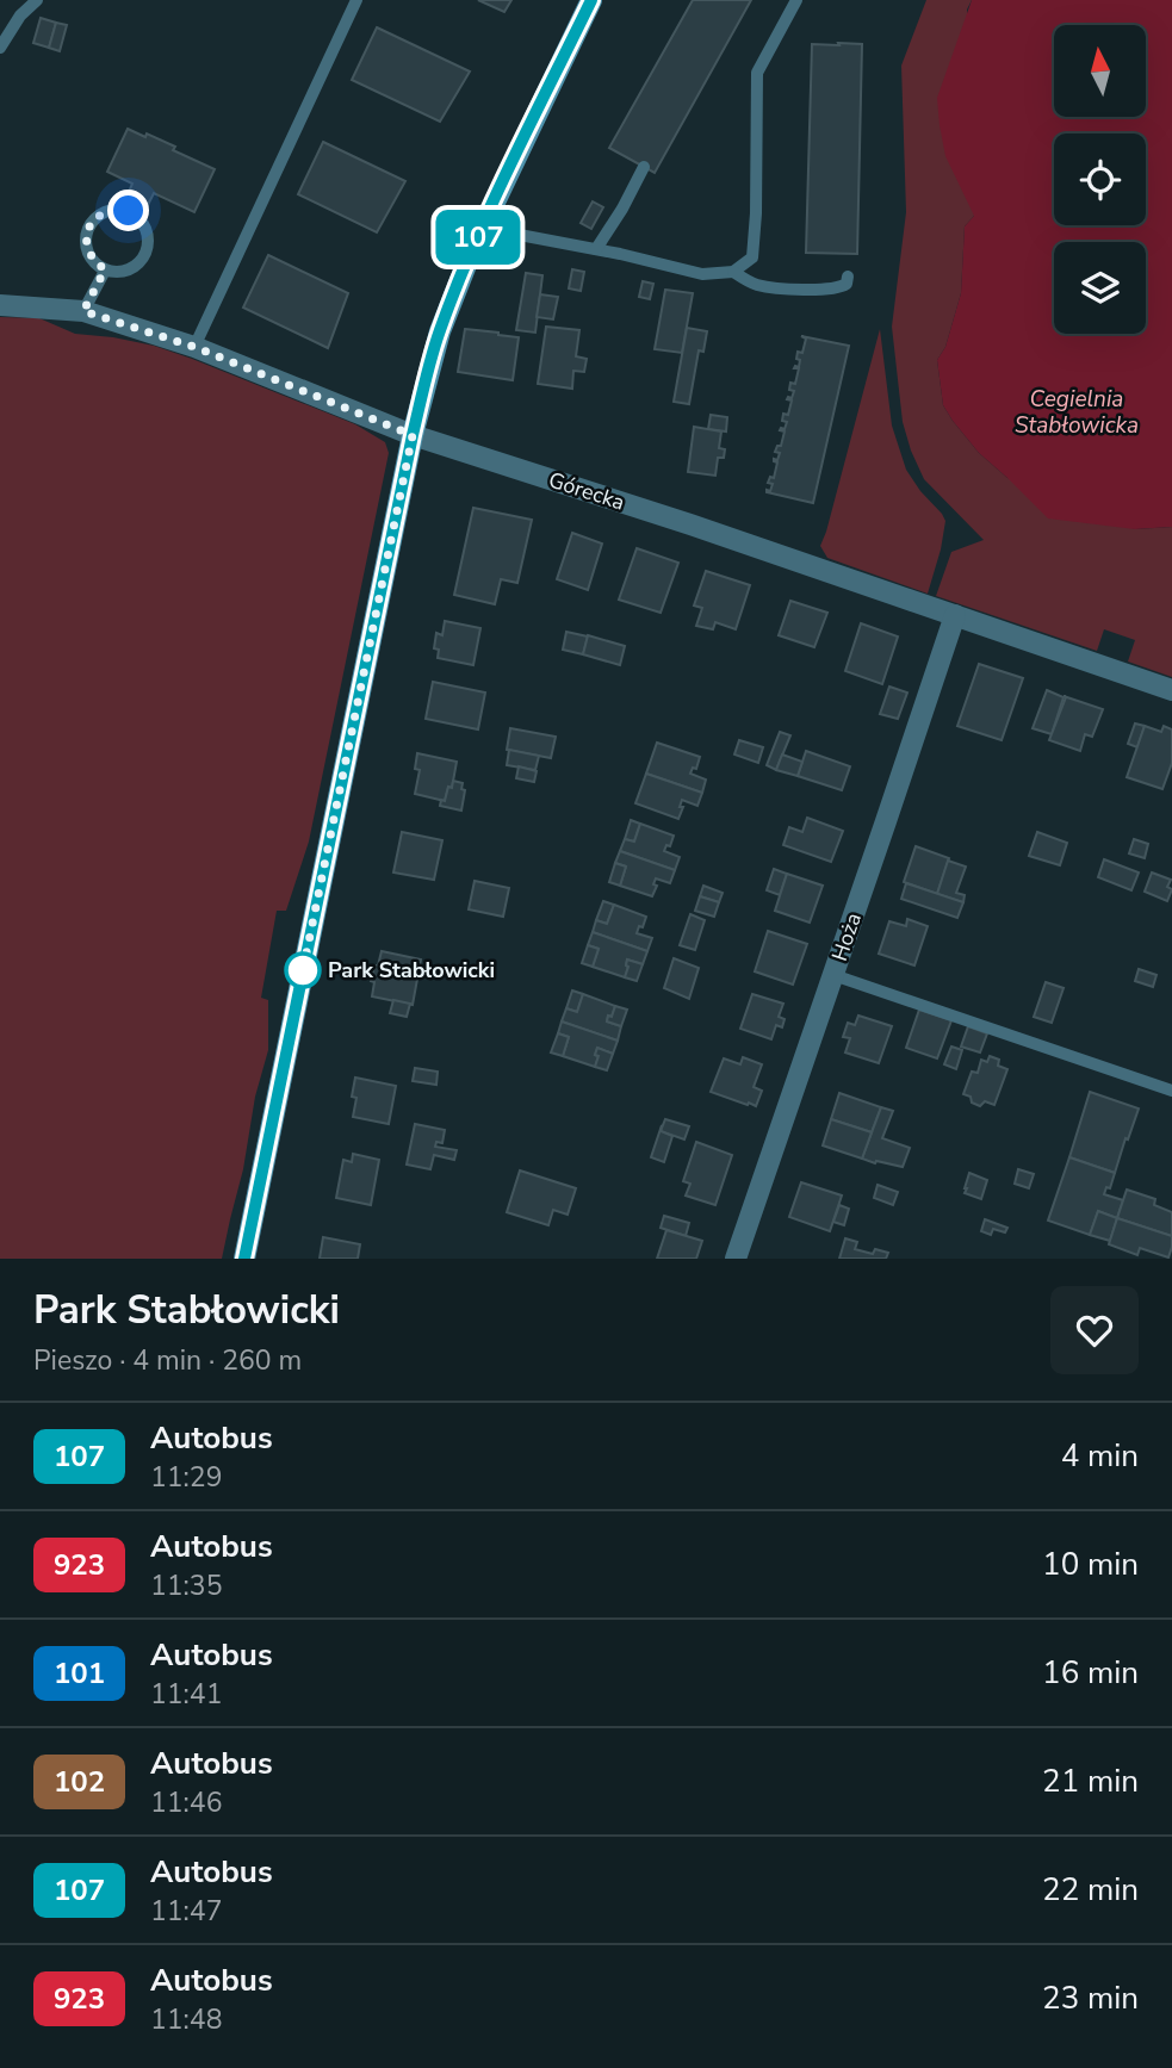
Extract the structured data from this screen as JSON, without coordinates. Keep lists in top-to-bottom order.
{
  "streets": {
    "street": ["Górecka", "Hoża"]
  },
  "crossings": [
    ["Górecka", "Hoża"]
  ],
  "water": ["Cegielnia Stabłowicka"],
  "places": ["Park Stabłowicki"],
  "lines": ["bus line 107"],
  "north": "top",
  "page": {
    "on_map": "107",
    "heading": ["Park Stabłowicki", "Pieszo · 4 min · 260 m"],
    "list": [
      {
        "mark": "107",
        "name": "Autobus",
        "note": "11:29",
        "value": "4 min"
      },
      {
        "mark": "923",
        "name": "Autobus",
        "note": "11:35",
        "value": "10 min"
      },
      {
        "mark": "101",
        "name": "Autobus",
        "note": "11:41",
        "value": "16 min"
      },
      {
        "mark": "102",
        "name": "Autobus",
        "note": "11:46",
        "value": "21 min"
      },
      {
        "mark": "107",
        "name": "Autobus",
        "note": "11:47",
        "value": "22 min"
      },
      {
        "mark": "923",
        "name": "Autobus",
        "note": "11:48",
        "value": "23 min"
      }
    ]
  }
}
